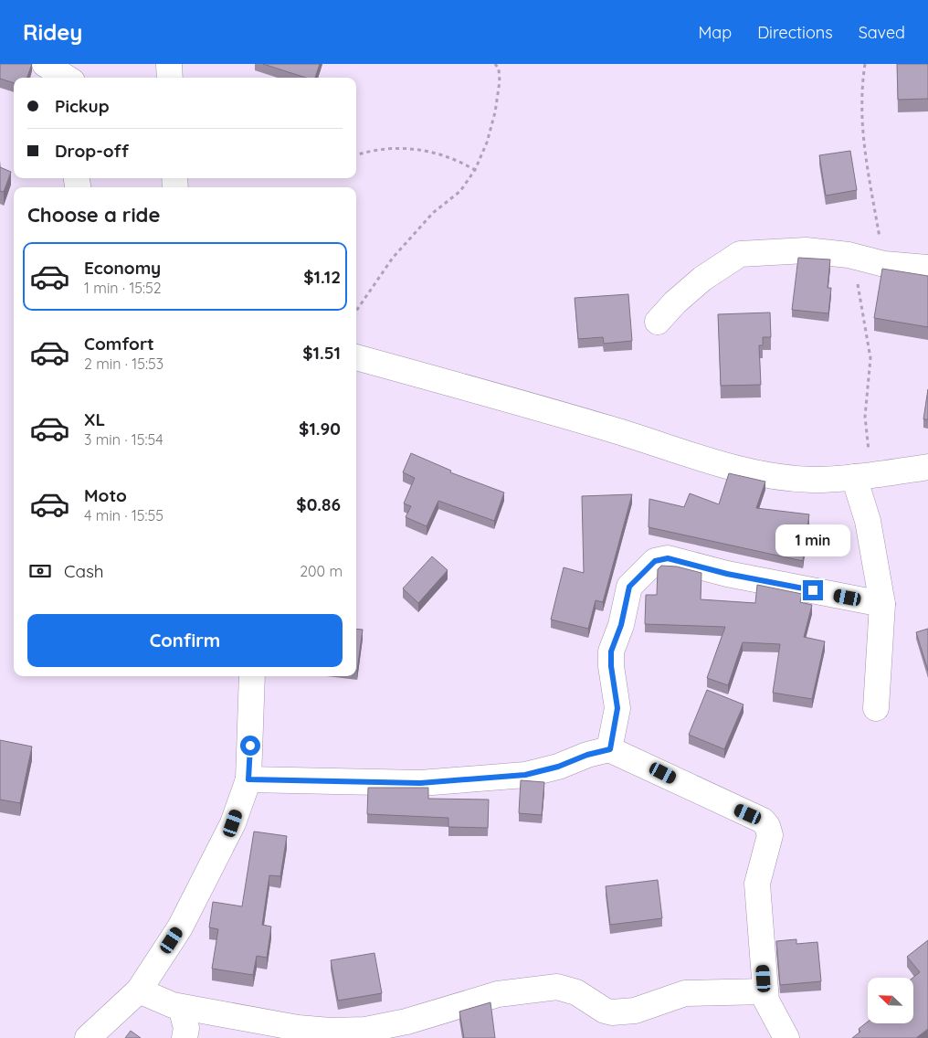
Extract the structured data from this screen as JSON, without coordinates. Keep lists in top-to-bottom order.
{
  "north": "top left",
  "page": {
    "header": "Ridey",
    "nav": ["Map", "Directions", "Saved"],
    "banner": ["Pickup", "Drop-off"],
    "heading": "Choose a ride",
    "list": [
      {
        "name": "Economy",
        "note": "1 min · 15:52",
        "value": "$1.12"
      },
      {
        "name": "Comfort",
        "note": "2 min · 15:53",
        "value": "$1.51"
      },
      {
        "name": "XL",
        "note": "3 min · 15:54",
        "value": "$1.90"
      },
      {
        "name": "Moto",
        "note": "4 min · 15:55",
        "value": "$0.86"
      }
    ],
    "bubble": "1 min",
    "pay": ["Cash", "200 m"],
    "buttons": "Confirm"
  }
}
